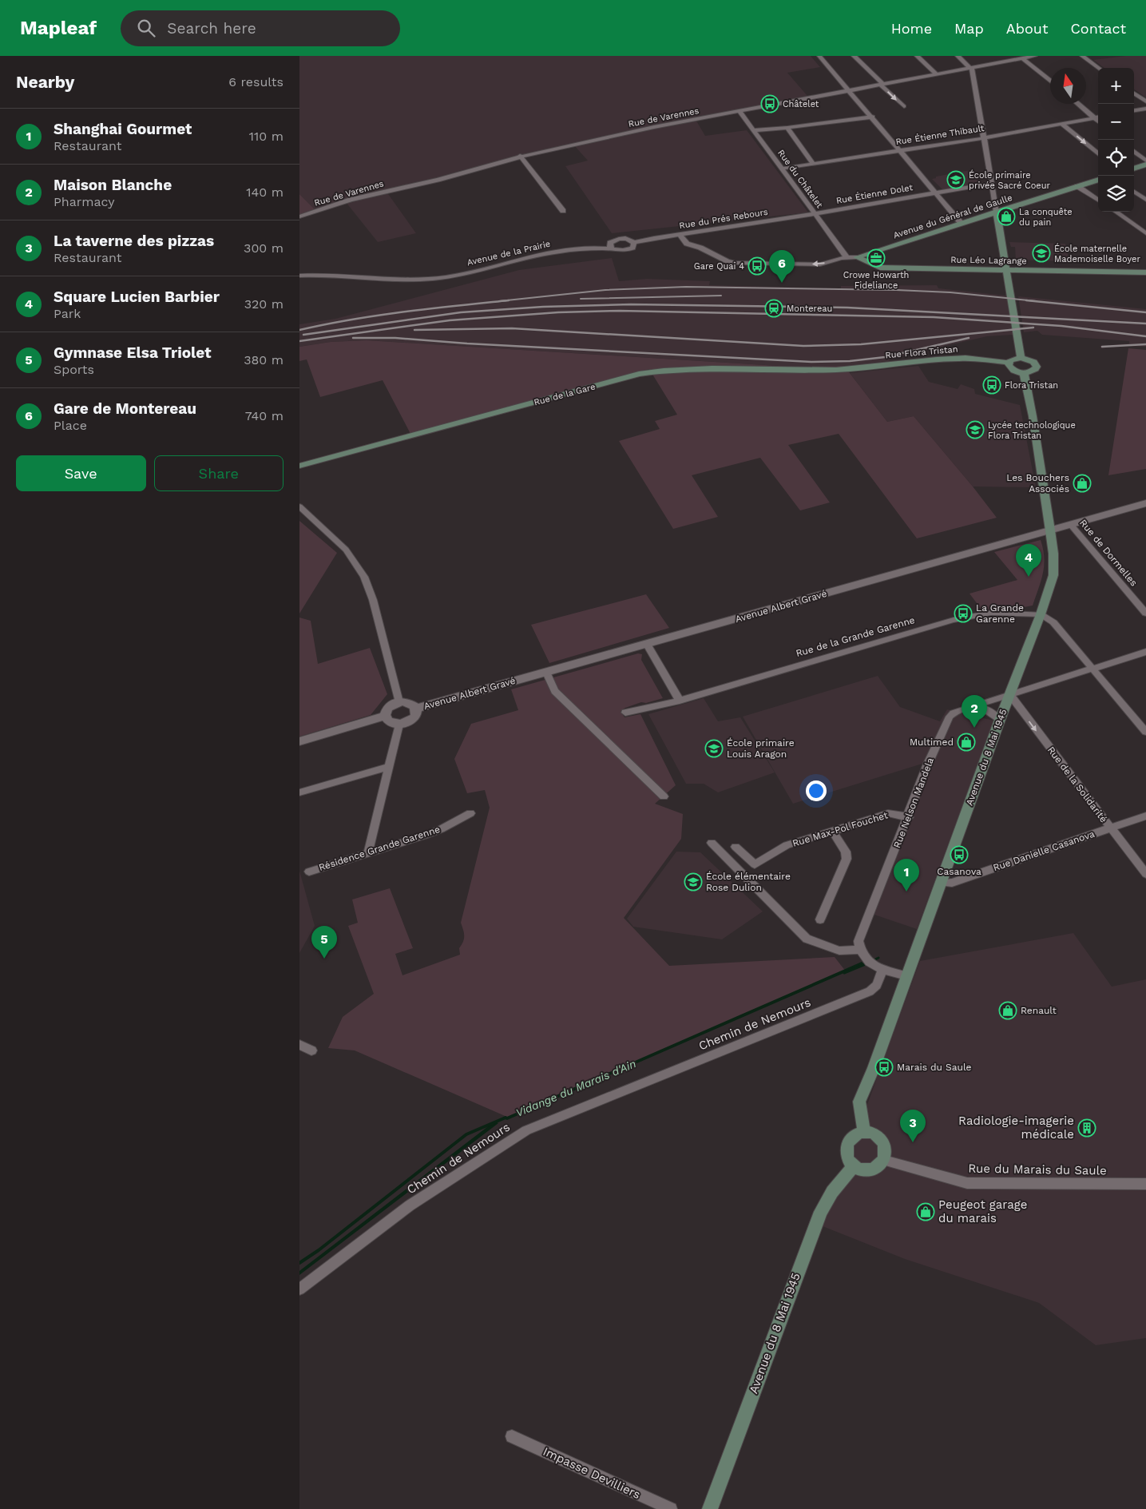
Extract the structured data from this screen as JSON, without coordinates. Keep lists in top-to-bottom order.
{
  "streets": {
    "main road": [
      "Avenue du Général de Gaulle",
      "Rue Léo Lagrange",
      "Rue Flora Tristan",
      "Rue de la Gare",
      "Avenue du 8 Mai 1945"
    ],
    "street": [
      "Rue de Varennes",
      "Rue Étienne Thibault",
      "Rue du Châtelet",
      "Rue Étienne Dolet",
      "Rue du Prés Rebours",
      "Avenue de la Prairie",
      "Rue de Dormelles",
      "Avenue Albert Gravé",
      "Rue de la Grande Garenne",
      "Rue de la Solidarité",
      "Rue Nelson Mandela",
      "Rue Max-Pol Fouchet",
      "Résidence Grande Garenne",
      "Rue Danielle Casanova",
      "Chemin de Nemours",
      "Rue du Marais du Saule",
      "Impasse Devilliers"
    ]
  },
  "crossings": [
    ["Rue de Varennes", "Rue du Châtelet"],
    ["Rue Étienne Thibault", "Rue du Châtelet"],
    ["Rue du Châtelet", "Rue Étienne Dolet"],
    ["Rue du Châtelet", "Rue du Prés Rebours"],
    ["Rue Étienne Dolet", "Rue du Prés Rebours"],
    ["Avenue du Général de Gaulle", "Rue Léo Lagrange"],
    ["Rue Flora Tristan", "Rue de la Gare"],
    ["Rue de Dormelles", "Avenue Albert Gravé"],
    ["Avenue Albert Gravé", "Avenue du 8 Mai 1945"],
    ["Rue de la Grande Garenne", "Avenue du 8 Mai 1945"],
    ["Avenue du 8 Mai 1945", "Rue de la Solidarité"],
    ["Avenue du 8 Mai 1945", "Rue Nelson Mandela"],
    ["Avenue du 8 Mai 1945", "Rue Danielle Casanova"],
    ["Avenue du 8 Mai 1945", "Rue du Marais du Saule"],
    ["Rue de la Solidarité", "Rue Nelson Mandela"],
    ["Rue de la Solidarité", "Rue Danielle Casanova"],
    ["Rue Nelson Mandela", "Rue Max-Pol Fouchet"]
  ],
  "one_way": ["Rue de la Solidarité"],
  "water": ["Vidange du Marais d'Ain"],
  "places": {
    "bus stop": [
      "Châtelet",
      "Gare Quai 4",
      "Flora Tristan",
      "La Grande Garenne",
      "Casanova",
      "Marais du Saule"
    ],
    "school or university": [
      "École primaire privée Sacré Coeur",
      "École maternelle Mademoiselle Boyer",
      "Lycée technologique Flora Tristan",
      "École primaire Louis Aragon",
      "École élémentaire Rose Dulion"
    ],
    "shop": [
      "La conquête du pain",
      "Les Bouchers Associés",
      "Multimed",
      "Renault",
      "Peugeot garage du marais"
    ],
    "office": ["Crowe Howarth Fideliance"],
    "station": ["Montereau"],
    "building": ["Radiologie-imagerie médicale"]
  },
  "north": "top",
  "page": {
    "header": "Mapleaf",
    "search": "Search here",
    "nav": [
      "Home",
      "Map",
      "About",
      "Contact"
    ],
    "heading": ["Nearby", "6 results"],
    "map_buttons": ["+", "−"],
    "list": [
      {
        "mark": "1",
        "name": "Shanghai Gourmet",
        "note": "Restaurant",
        "value": "110 m"
      },
      {
        "mark": "2",
        "name": "Maison Blanche",
        "note": "Pharmacy",
        "value": "140 m"
      },
      {
        "mark": "3",
        "name": "La taverne des pizzas",
        "note": "Restaurant",
        "value": "300 m"
      },
      {
        "mark": "4",
        "name": "Square Lucien Barbier",
        "note": "Park",
        "value": "320 m"
      },
      {
        "mark": "5",
        "name": "Gymnase Elsa Triolet",
        "note": "Sports",
        "value": "380 m"
      },
      {
        "mark": "6",
        "name": "Gare de Montereau",
        "note": "Place",
        "value": "740 m"
      }
    ],
    "pins": [
      "6",
      "4",
      "2",
      "1",
      "5",
      "3"
    ],
    "buttons": ["Save", "Share"]
  }
}
